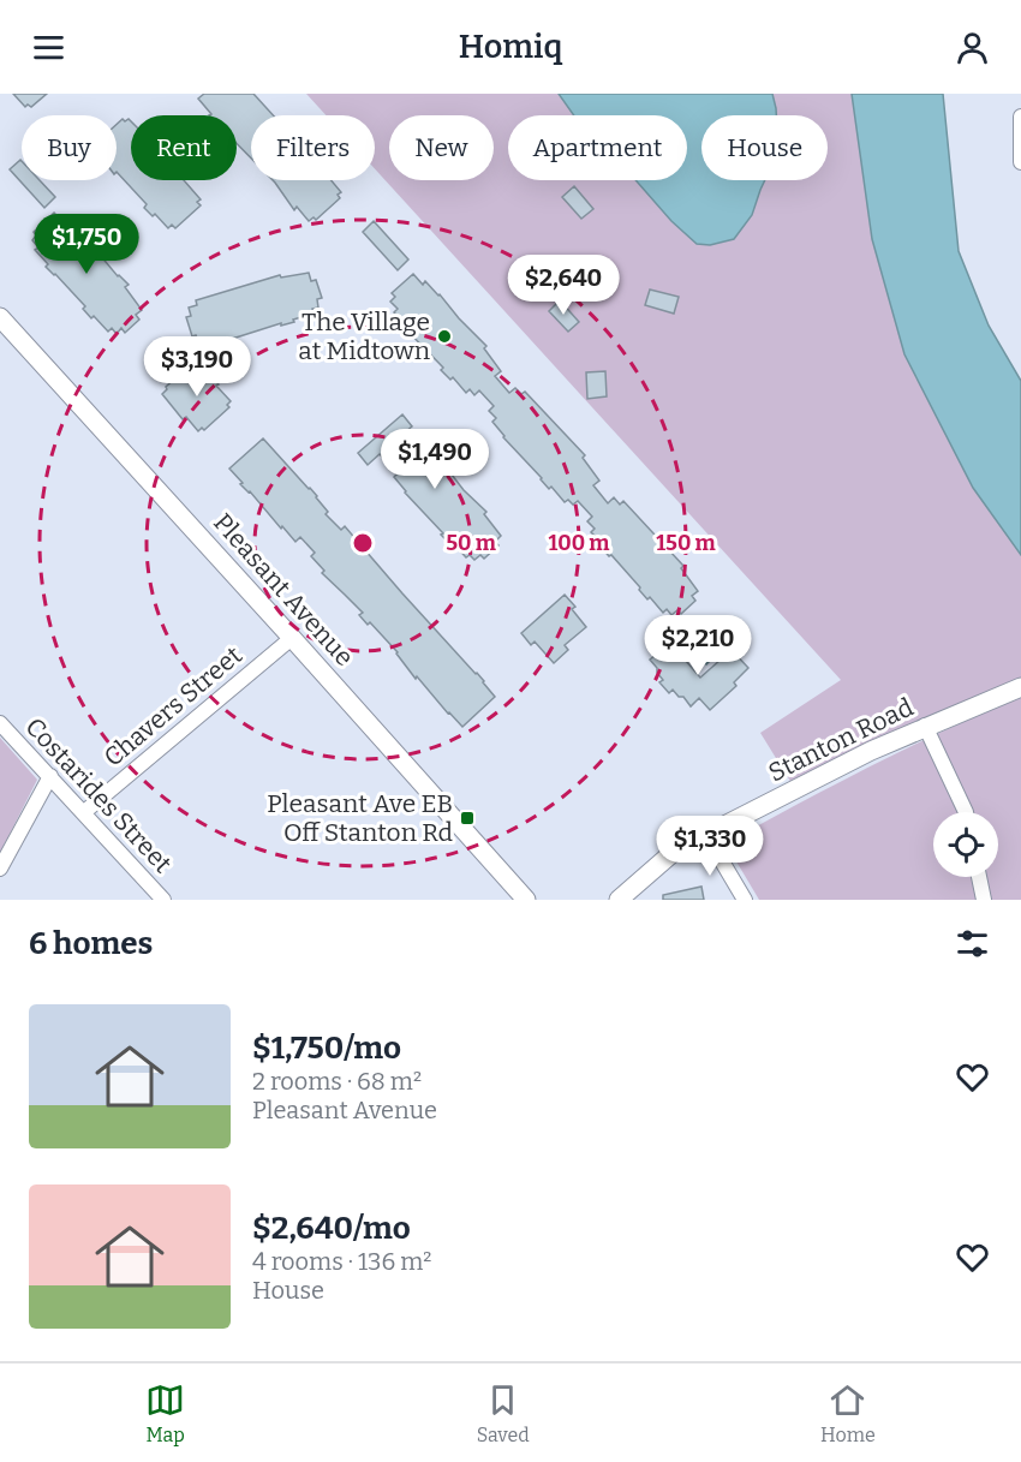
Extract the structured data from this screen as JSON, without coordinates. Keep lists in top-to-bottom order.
{
  "streets": {
    "street": [
      "Pleasant Avenue",
      "Chavers Street",
      "Stanton Road",
      "Costarides Street"
    ]
  },
  "crossings": [
    ["Pleasant Avenue", "Chavers Street"],
    ["Chavers Street", "Costarides Street"]
  ],
  "places": {
    "other": ["The Village at Midtown"],
    "transit": ["Pleasant Ave EB Off Stanton Rd"]
  },
  "page": {
    "header": "Homiq",
    "chip": [
      "Buy",
      "Rent",
      "Filters",
      "New",
      "Apartment",
      "House"
    ],
    "price": [
      "$1,750",
      "$2,640",
      "$3,190",
      "$1,490",
      "$2,210",
      "$1,330"
    ],
    "heading": "6 homes",
    "list": [
      {
        "name": "$1,750/mo",
        "note": "2 rooms · 68 m² · Pleasant Avenue"
      },
      {
        "name": "$2,640/mo",
        "note": "4 rooms · 136 m² · House"
      }
    ],
    "tabs": ["Map", "Saved", "Home"]
  },
  "rings": ["50 m", "100 m", "150 m"]
}
